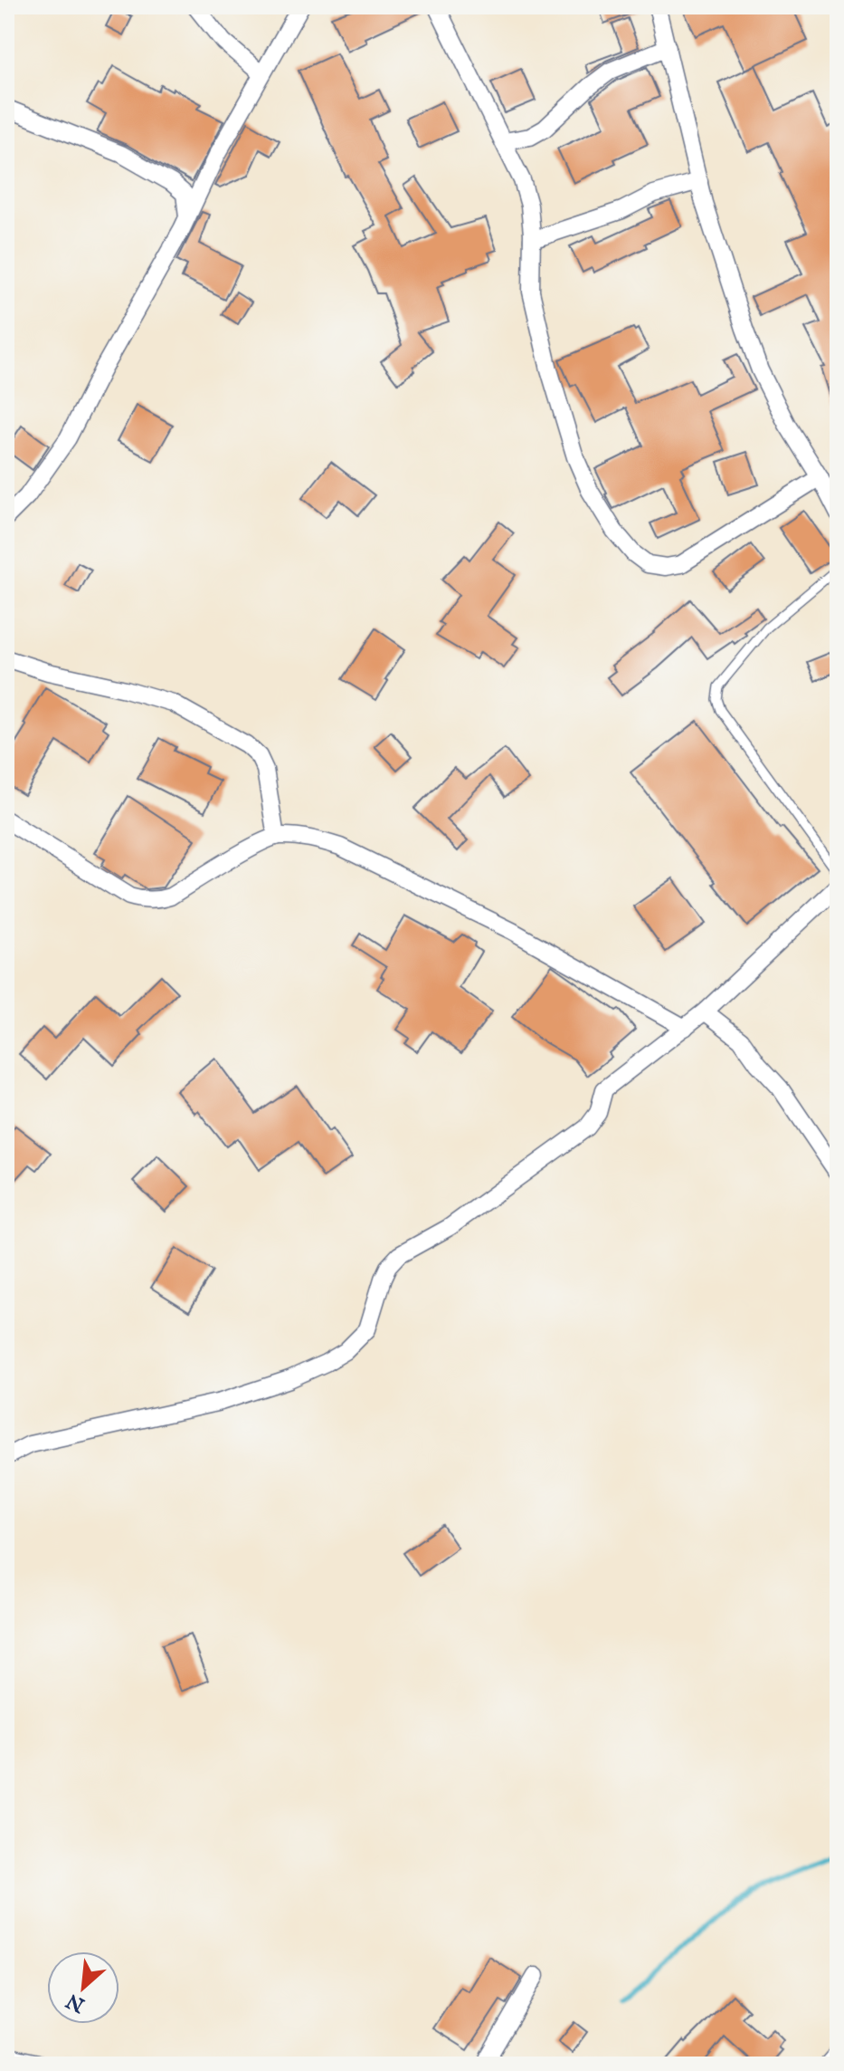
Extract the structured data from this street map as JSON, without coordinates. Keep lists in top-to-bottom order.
{
  "north": "bottom left"
}
